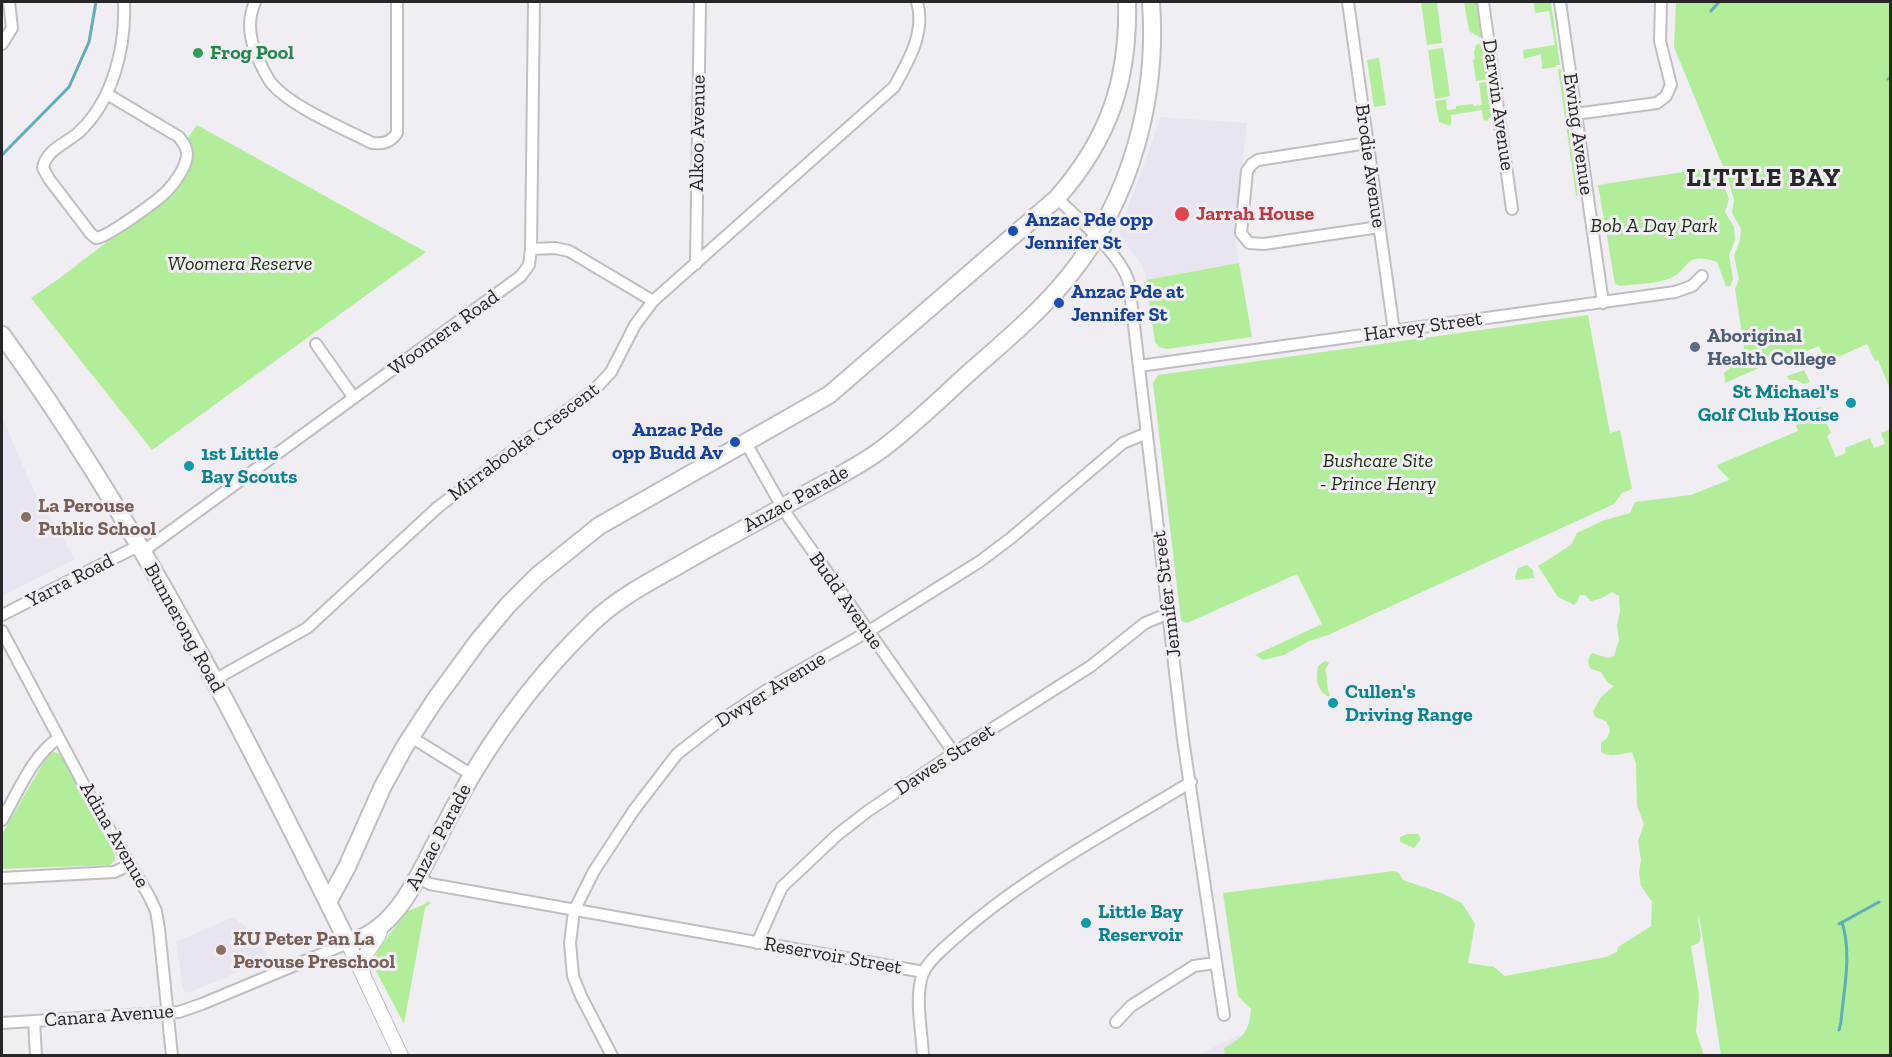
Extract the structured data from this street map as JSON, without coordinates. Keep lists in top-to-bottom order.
{
  "streets": {
    "main road": ["Anzac Parade", "Bunnerong Road"],
    "street": [
      "Darwin Avenue",
      "Alkoo Avenue",
      "Ewing Avenue",
      "Brodie Avenue",
      "Harvey Street",
      "Woomera Road",
      "Mirrabooka Crescent",
      "Yarra Road",
      "Jennifer Street",
      "Budd Avenue",
      "Dwyer Avenue",
      "Dawes Street",
      "Adina Avenue",
      "Reservoir Street",
      "Canara Avenue"
    ]
  },
  "crossings": [
    ["Alkoo Avenue", "Mirrabooka Crescent"],
    ["Ewing Avenue", "Harvey Street"],
    ["Brodie Avenue", "Harvey Street"],
    ["Harvey Street", "Jennifer Street"],
    ["Woomera Road", "Yarra Road"],
    ["Woomera Road", "Bunnerong Road"],
    ["Mirrabooka Crescent", "Bunnerong Road"],
    ["Anzac Parade", "Jennifer Street"],
    ["Anzac Parade", "Budd Avenue"],
    ["Anzac Parade", "Reservoir Street"],
    ["Anzac Parade", "Canara Avenue"],
    ["Yarra Road", "Bunnerong Road"],
    ["Jennifer Street", "Dwyer Avenue"],
    ["Jennifer Street", "Dawes Street"],
    ["Jennifer Street", "Reservoir Street"],
    ["Budd Avenue", "Dwyer Avenue"],
    ["Budd Avenue", "Dawes Street"],
    ["Dwyer Avenue", "Reservoir Street"],
    ["Dawes Street", "Reservoir Street"],
    ["Adina Avenue", "Canara Avenue"]
  ],
  "districts": ["LITTLE BAY"],
  "parks": ["Bob A Day Park", "Woomera Reserve", "Bushcare Site - Prince Henry"],
  "places": [
    "Frog Pool",
    "Jarrah House",
    "Anzac Pde opp Jennifer St",
    "Anzac Pde at Jennifer St",
    "Aboriginal Health College",
    "St Michael's Golf Club House",
    "Anzac Pde opp Budd Av",
    "1st Little Bay Scouts",
    "La Perouse Public School",
    "Cullen's Driving Range",
    "Little Bay Reservoir",
    "KU Peter Pan La Perouse Preschool"
  ]
}
